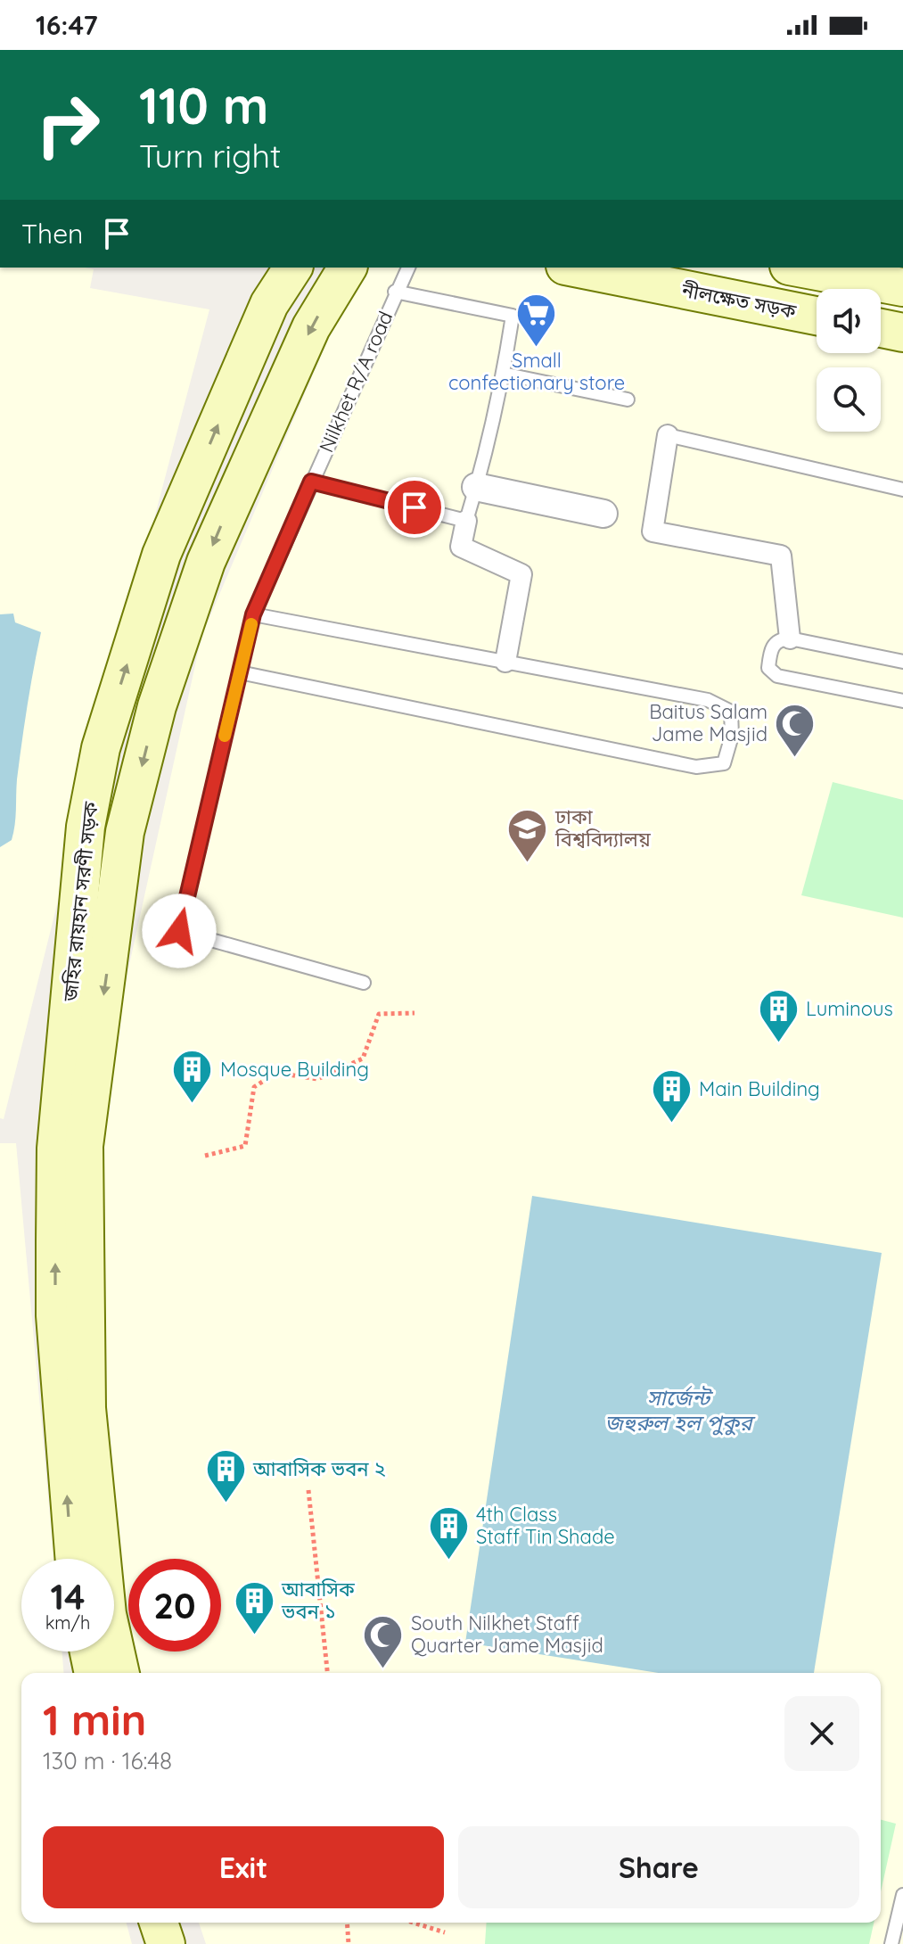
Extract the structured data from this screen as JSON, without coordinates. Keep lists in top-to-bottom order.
{
  "streets": {
    "main road": ["নীলক্ষেত সড়ক", "জহির রায়হান সরণী সড়ক"],
    "lane": ["Nilkhet R/A road"]
  },
  "water": ["সার্জেন্ট জহুরুল হল পুকুর"],
  "places": {
    "supermarket": ["Small confectionary store"],
    "mosque": ["Baitus Salam Jame Masjid", "South Nilkhet Staff Quarter Jame Masjid"],
    "school or university": ["ঢাকা বিশ্ববিদ্যালয়"],
    "building": [
      "Luminous",
      "Mosque Building",
      "Main Building",
      "আবাসিক ভবন ২",
      "4th Class Staff Tin Shade",
      "আবাসিক ভবন ১"
    ]
  },
  "page": {
    "status": "16:47",
    "turn": ["110 m", "Turn right"],
    "then": "Then",
    "speed": "14 km/h",
    "limit": "20",
    "heading": ["1 min", "130 m · 16:48"],
    "buttons": ["Exit", "Share"]
  }
}
